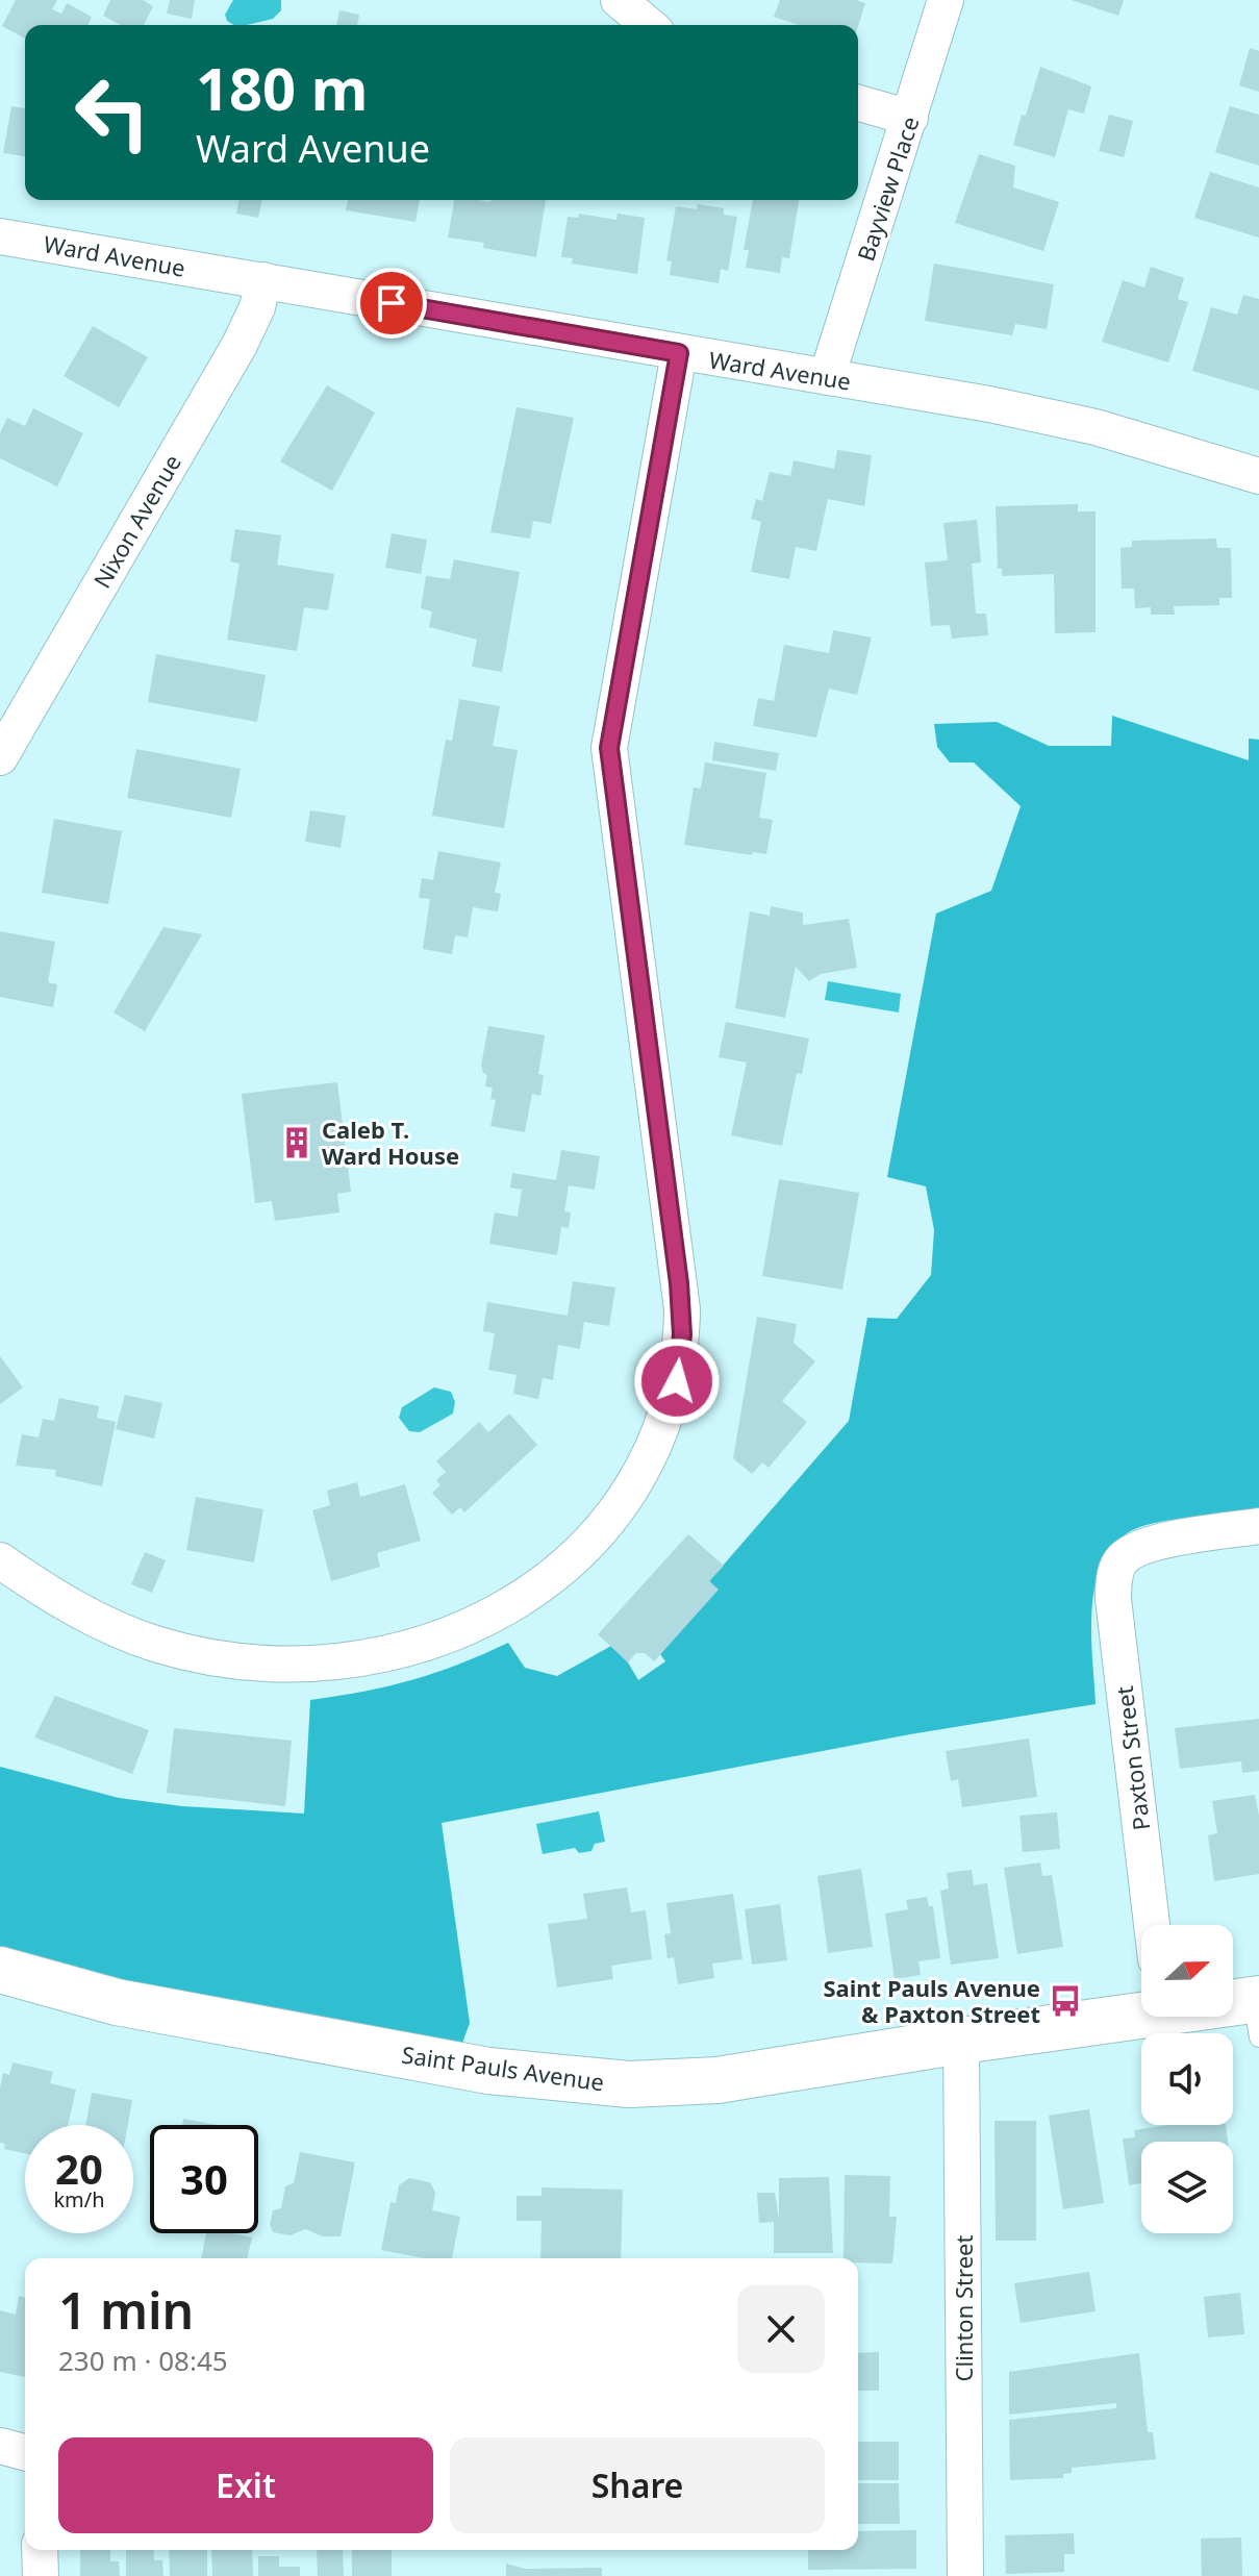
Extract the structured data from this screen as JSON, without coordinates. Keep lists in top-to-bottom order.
{
  "streets": {
    "main road": ["Saint Pauls Avenue"],
    "street": [
      "Bayview Place",
      "Ward Avenue",
      "Nixon Avenue",
      "Paxton Street",
      "Clinton Street"
    ]
  },
  "crossings": [
    ["Bayview Place", "Ward Avenue"],
    ["Ward Avenue", "Nixon Avenue"],
    ["Saint Pauls Avenue", "Clinton Street"]
  ],
  "places": {
    "building": ["Caleb T. Ward House"],
    "bus stop": ["Saint Pauls Avenue & Paxton Street"]
  },
  "north": "right",
  "page": {
    "turn": ["180 m", "Ward Avenue"],
    "speed": "20 km/h",
    "limit": "30",
    "heading": ["1 min", "230 m · 08:45"],
    "buttons": ["Exit", "Share"]
  }
}
